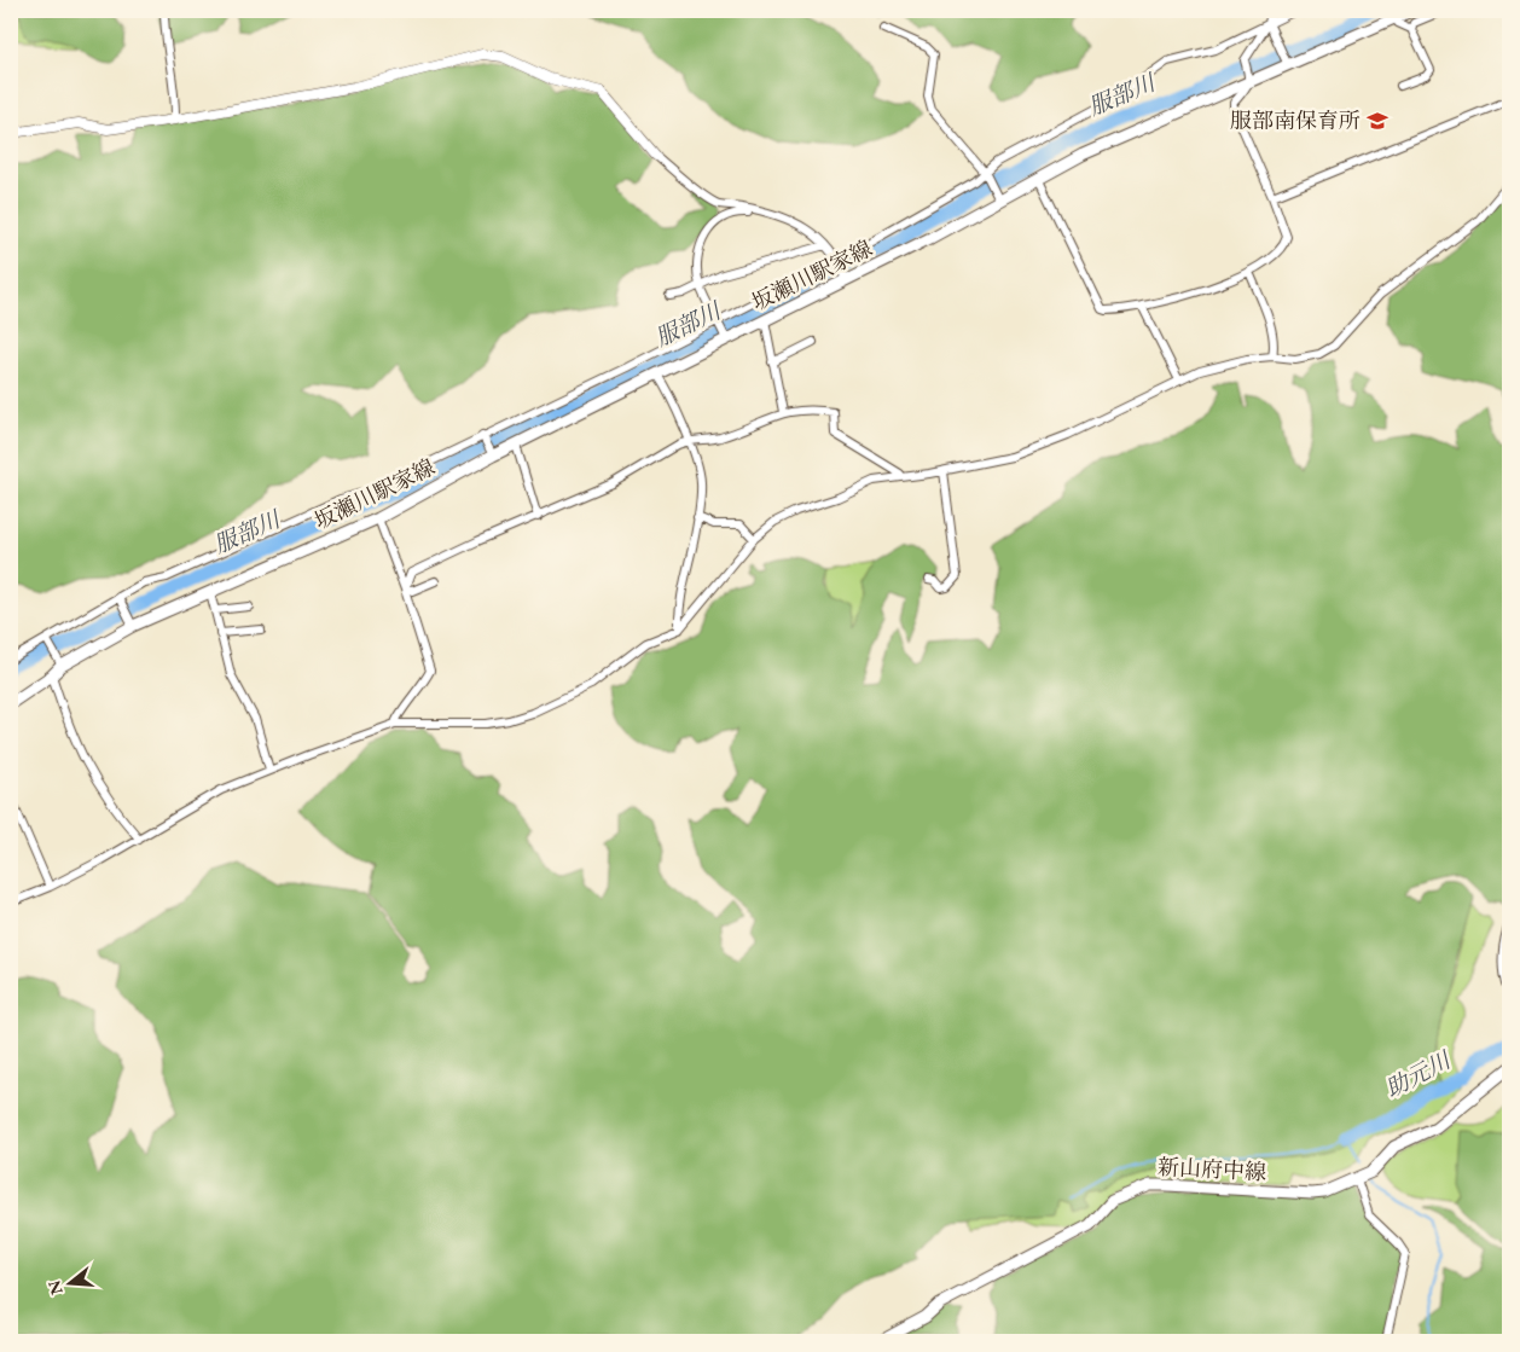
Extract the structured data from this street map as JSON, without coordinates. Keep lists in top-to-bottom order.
{
  "streets": {
    "main road": ["坂瀬川駅家線", "新山府中線"]
  },
  "water": ["服部川", "助元川"],
  "places": {
    "school or university": ["服部南保育所"]
  },
  "north": "left"
}
